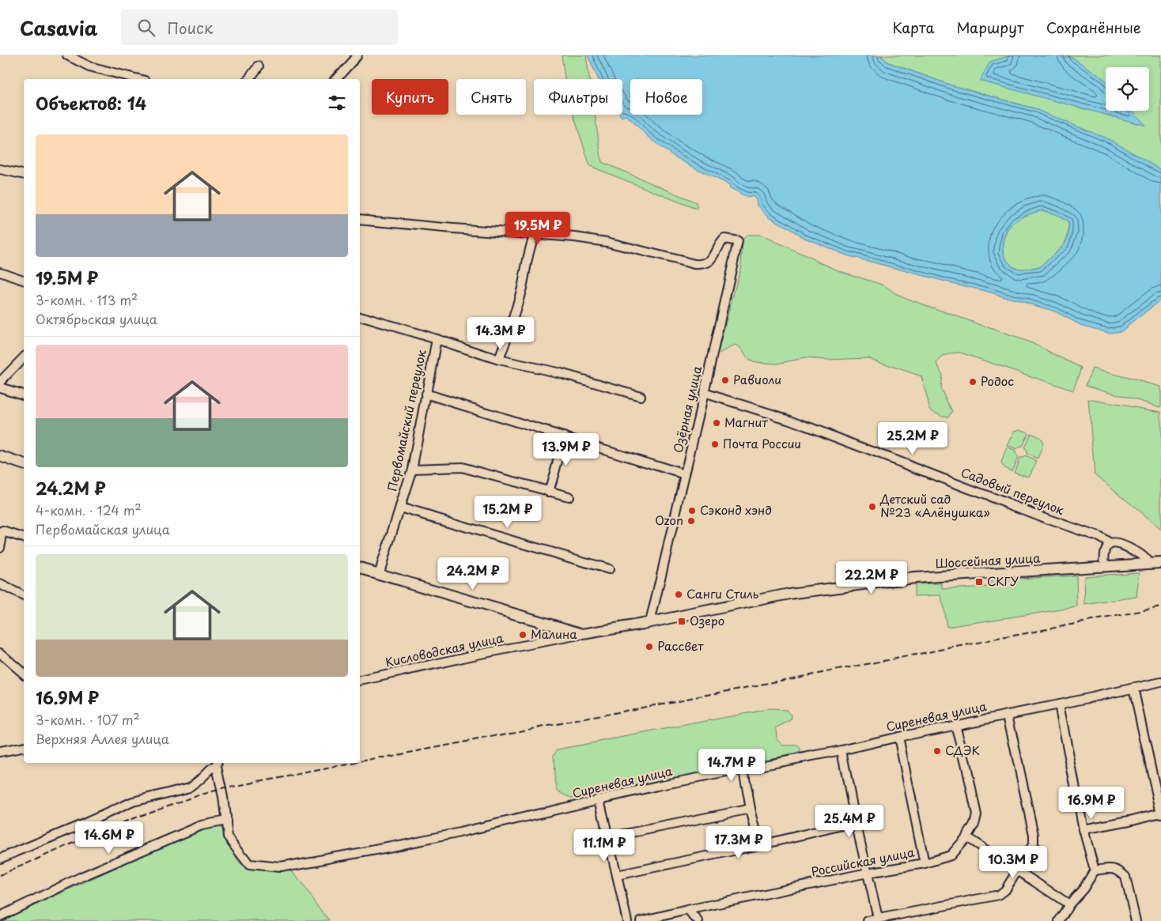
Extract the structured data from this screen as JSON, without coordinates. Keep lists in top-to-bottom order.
{
  "streets": {
    "main road": ["Шоссейная улица"],
    "street": [
      "Озёрная улица",
      "Первомайский переулок",
      "Садовый переулок",
      "Кисловодская улица",
      "Сиреневая улица",
      "Российская улица"
    ]
  },
  "crossings": [
    ["Озёрная улица", "Садовый переулок"],
    ["Озёрная улица", "Шоссейная улица"],
    ["Садовый переулок", "Шоссейная улица"],
    ["Шоссейная улица", "Кисловодская улица"],
    ["Сиреневая улица", "Российская улица"]
  ],
  "places": {
    "other": [
      "Равиоли",
      "Родос",
      "Магнит",
      "Почта России",
      "Детский сад №23 «Алёнушка»",
      "Сэконд хэнд",
      "Ozon",
      "Санги Стиль",
      "Малина",
      "Рассвет",
      "СДЭК"
    ],
    "transit": ["СКГУ", "Озеро"]
  },
  "page": {
    "header": "Casavia",
    "search": "Поиск",
    "nav": ["Карта", "Маршрут", "Сохранённые"],
    "chip": [
      "Купить",
      "Снять",
      "Фильтры",
      "Новое"
    ],
    "heading": "Объектов: 14",
    "list": [
      {
        "name": "19.5M ₽",
        "note": "3-комн. · 113 m² · Октябрьская улица"
      },
      {
        "name": "24.2M ₽",
        "note": "4-комн. · 124 m² · Первомайская улица"
      },
      {
        "name": "16.9M ₽",
        "note": "3-комн. · 107 m² · Верхняя Аллея улица"
      }
    ],
    "price": [
      "19.5M ₽",
      "14.3M ₽",
      "25.2M ₽",
      "13.9M ₽",
      "15.2M ₽",
      "24.2M ₽",
      "22.2M ₽",
      "14.7M ₽",
      "16.9M ₽",
      "25.4M ₽",
      "14.6M ₽",
      "17.3M ₽",
      "11.1M ₽",
      "10.3M ₽"
    ]
  }
}
